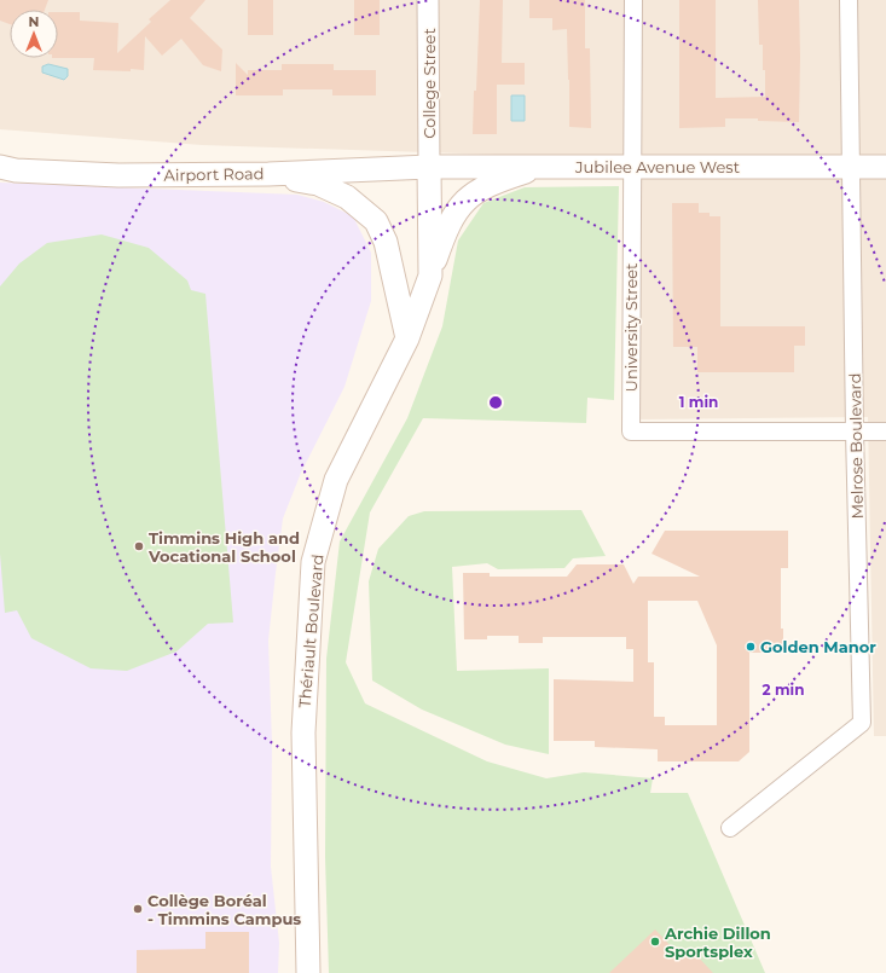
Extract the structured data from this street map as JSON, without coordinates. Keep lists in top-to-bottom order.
{
  "streets": {
    "main road": ["Jubilee Avenue West", "Airport Road", "Thériault Boulevard"],
    "street": ["College Street", "University Street", "Melrose Boulevard"]
  },
  "crossings": [
    ["College Street", "Jubilee Avenue West"],
    ["College Street", "Airport Road"],
    ["College Street", "Thériault Boulevard"],
    ["Jubilee Avenue West", "Airport Road"],
    ["Jubilee Avenue West", "University Street"],
    ["Jubilee Avenue West", "Melrose Boulevard"],
    ["Jubilee Avenue West", "Thériault Boulevard"],
    ["Airport Road", "Thériault Boulevard"],
    ["University Street", "Melrose Boulevard"]
  ],
  "places": [
    "Timmins High and Vocational School",
    "Golden Manor",
    "Collège Boréal - Timmins Campus",
    "Archie Dillon Sportsplex"
  ],
  "north": "top",
  "rings": ["1 min", "2 min"]
}
